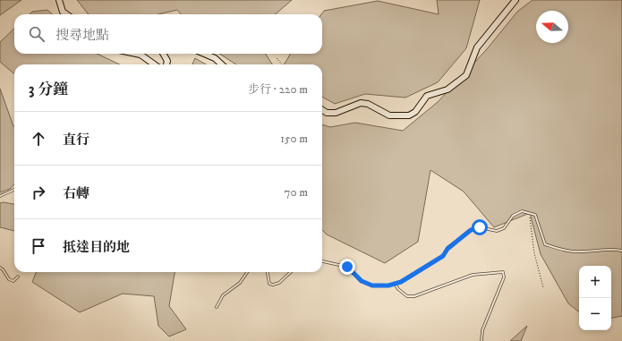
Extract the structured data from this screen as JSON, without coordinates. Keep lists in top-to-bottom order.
{
  "north": "left",
  "page": {
    "search": "搜尋地點",
    "heading": ["3 分鐘", "步行 · 220 m"],
    "list": [
      ["直行", "150 m"],
      ["右轉", "70 m"],
      "抵達目的地"
    ],
    "map_buttons": ["+", "−"]
  }
}
